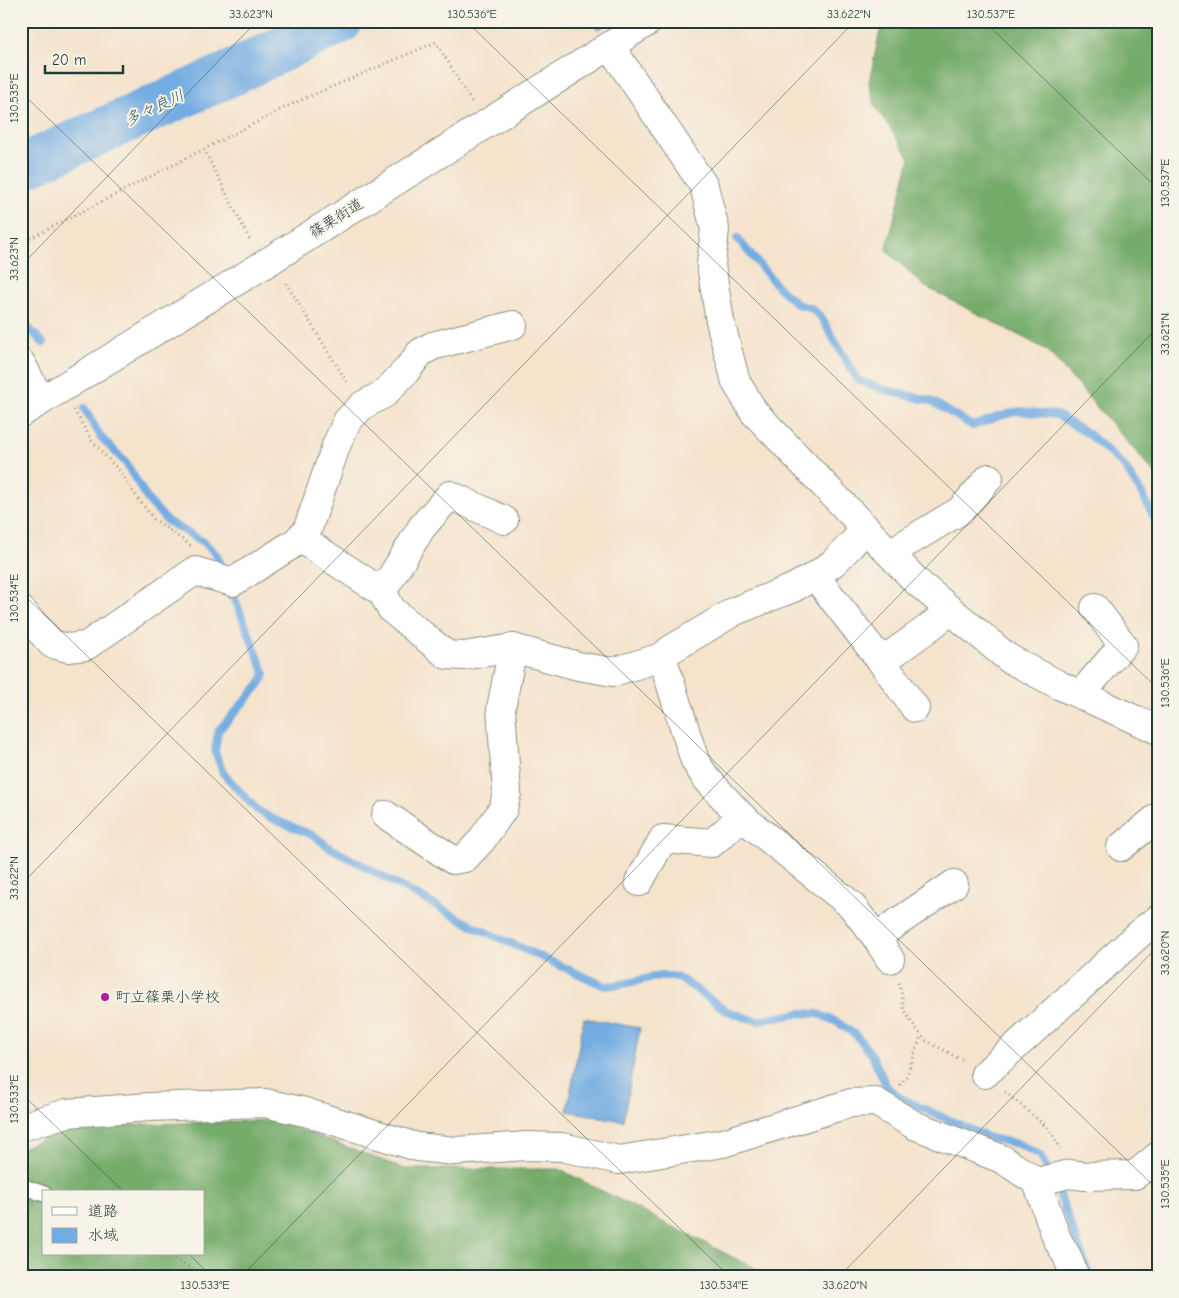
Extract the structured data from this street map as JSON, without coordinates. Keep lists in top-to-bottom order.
{
  "streets": {
    "street": ["篠栗街道"]
  },
  "water": ["多々良川"],
  "places": ["町立篠栗小学校"],
  "legend": ["道路", "水域"],
  "scale_bar": "20 m",
  "coordinates": [
    "33.623°N",
    "130.536°E",
    "33.622°N",
    "130.537°E",
    "130.535°E",
    "33.621°N",
    "130.534°E",
    "33.620°N",
    "130.533°E"
  ]
}
